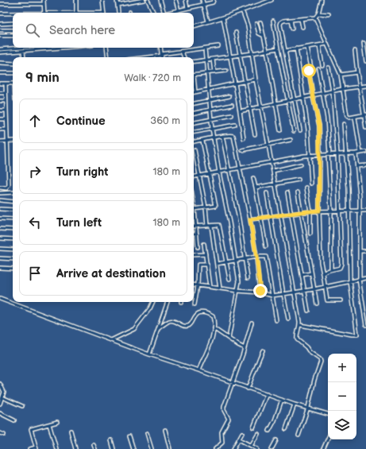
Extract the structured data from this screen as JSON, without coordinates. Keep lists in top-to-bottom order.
{
  "page": {
    "search": "Search here",
    "heading": ["9 min", "Walk · 720 m"],
    "list": [
      ["Continue", "360 m"],
      ["Turn right", "180 m"],
      ["Turn left", "180 m"],
      "Arrive at destination"
    ],
    "map_buttons": ["+", "−"]
  }
}
